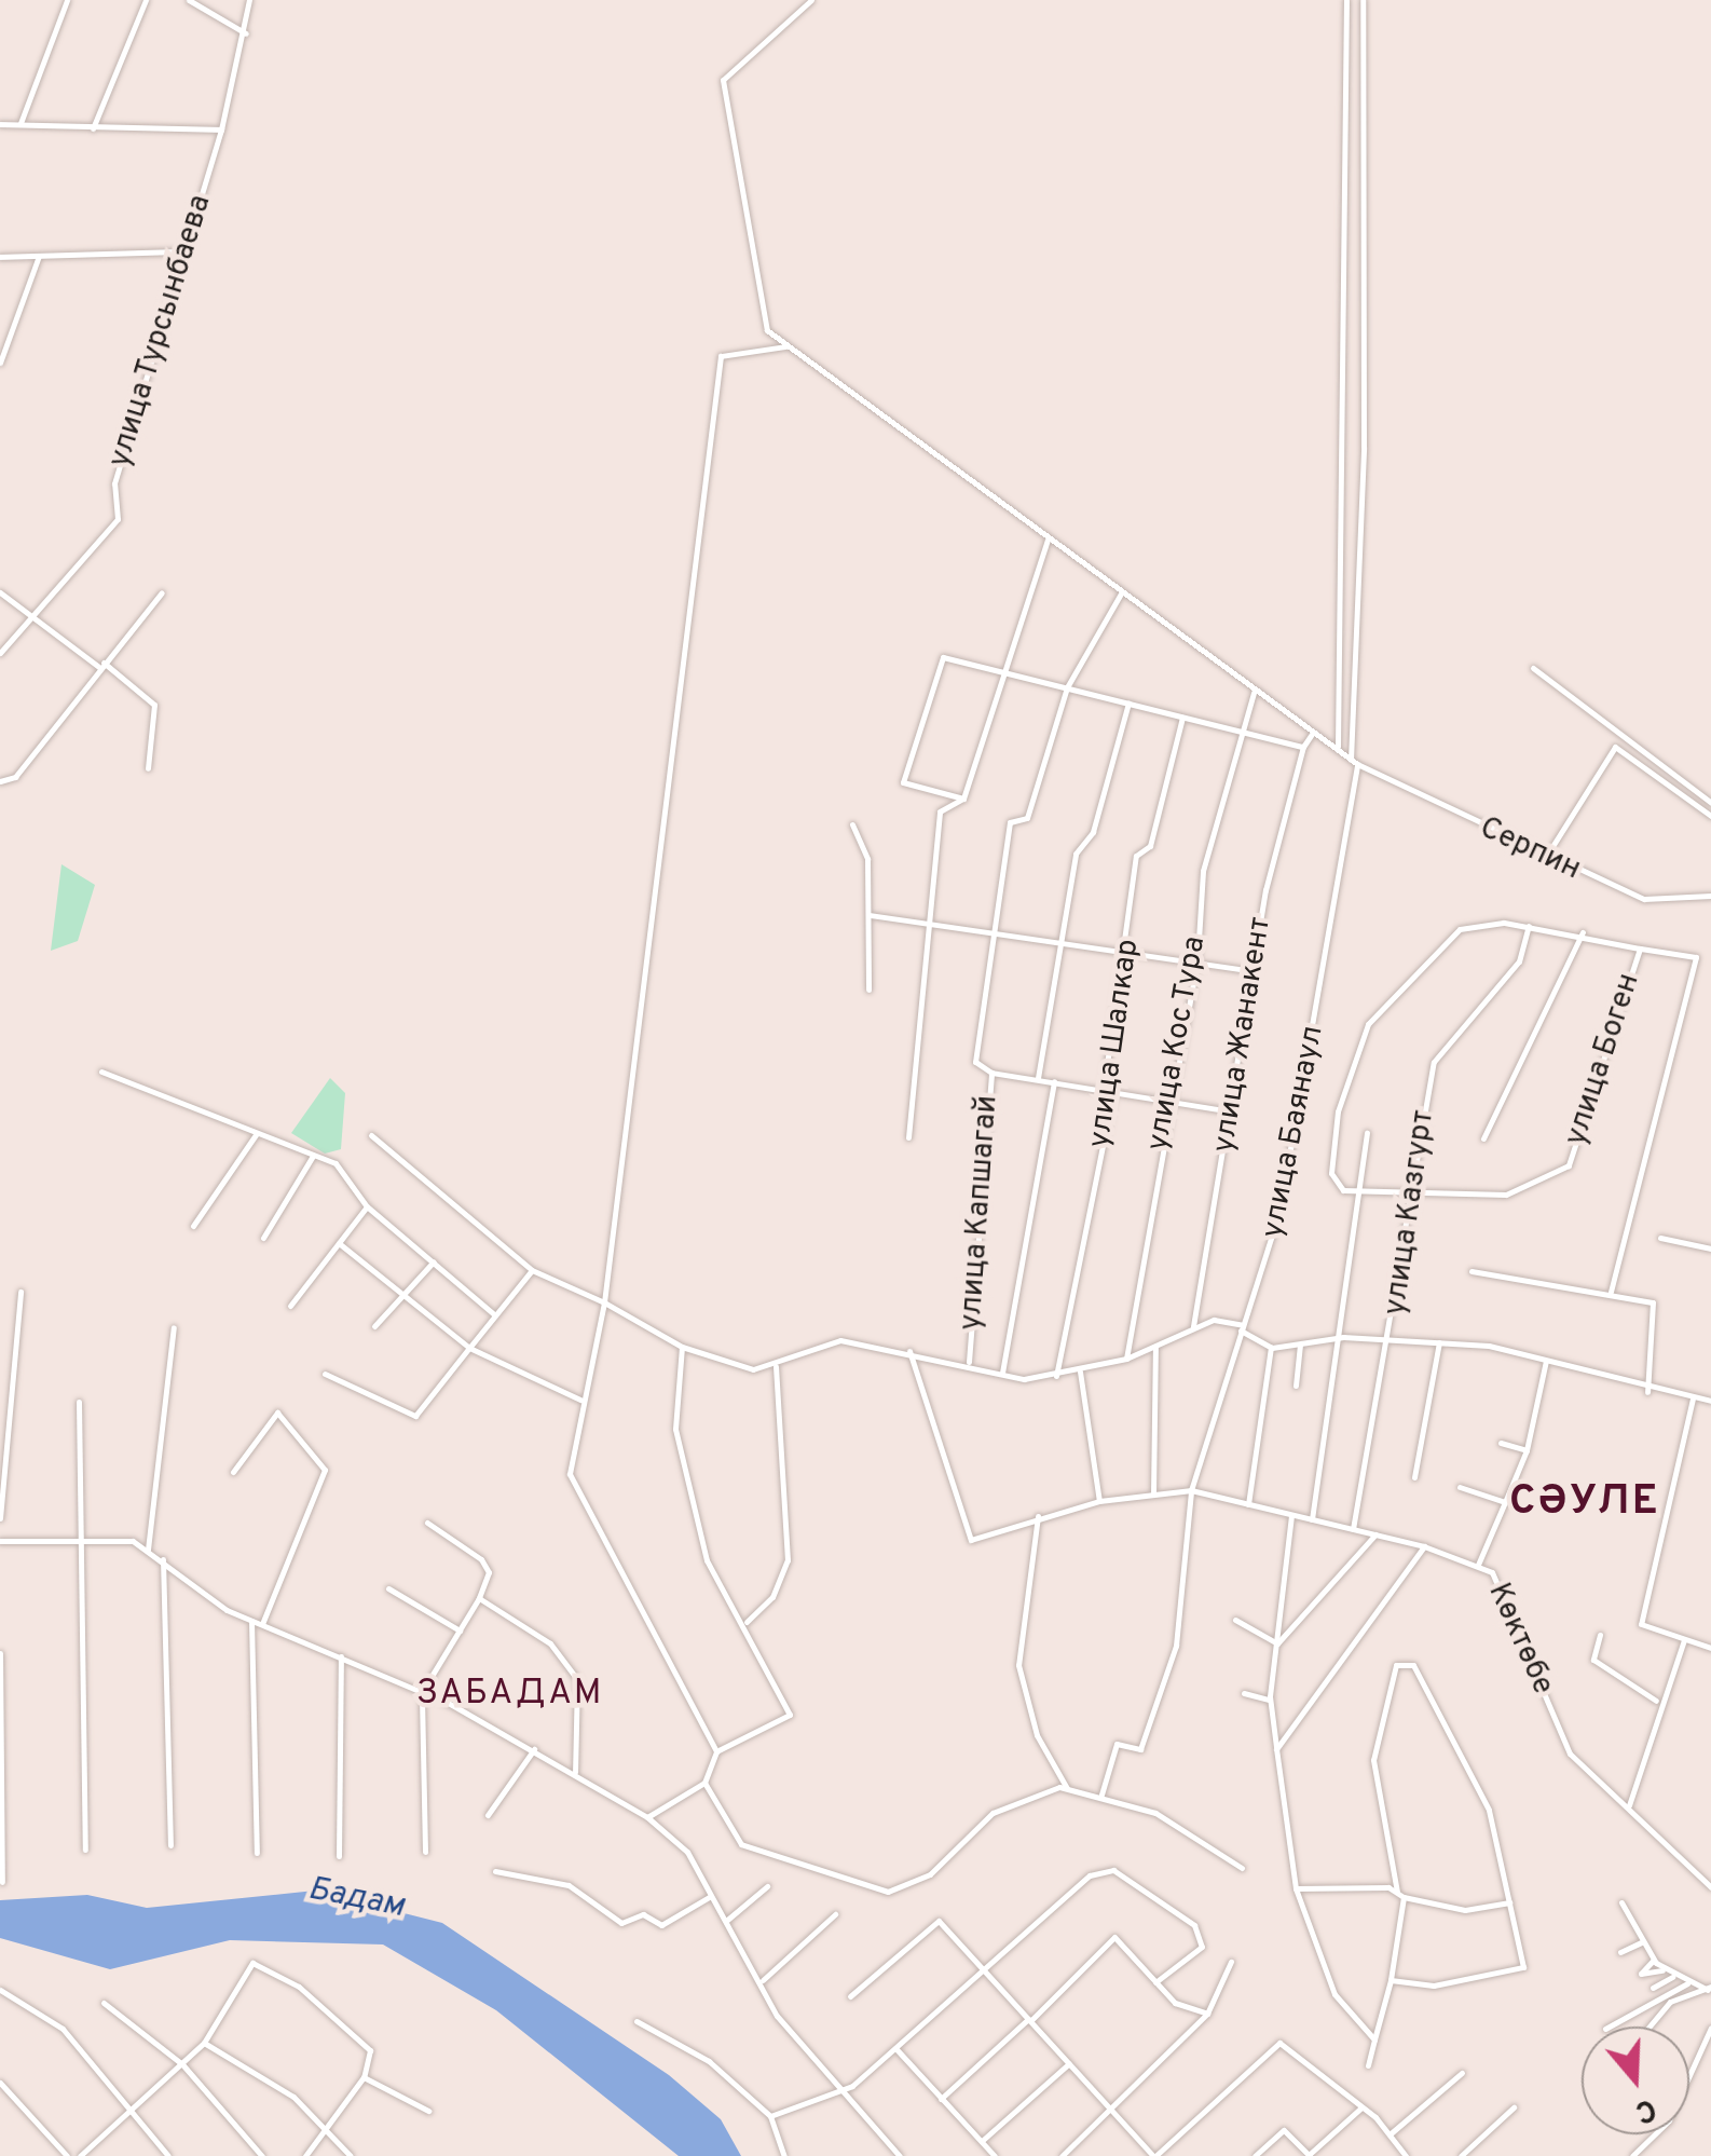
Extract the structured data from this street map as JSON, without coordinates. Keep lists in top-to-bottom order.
{
  "streets": {
    "street": [
      "улица Турсынбаева",
      "Серпин",
      "улица Жанакент",
      "улица Шалкар",
      "улица Кос Тура",
      "улица Боген",
      "улица Баянаул",
      "улица Капшагай",
      "улица Казгурт",
      "Көктөбе"
    ]
  },
  "crossings": [
    ["Серпин", "улица Жанакент"],
    ["Серпин", "улица Кос Тура"],
    ["Серпин", "улица Баянаул"],
    ["Серпин", "улица Капшагай"],
    ["улица Боген", "улица Казгурт"],
    ["улица Баянаул", "Көктөбе"],
    ["улица Казгурт", "Көктөбе"]
  ],
  "districts": ["СӘУЛЕ", "ЗАБАДАМ"],
  "water": ["Бадам"],
  "north": "bottom"
}
